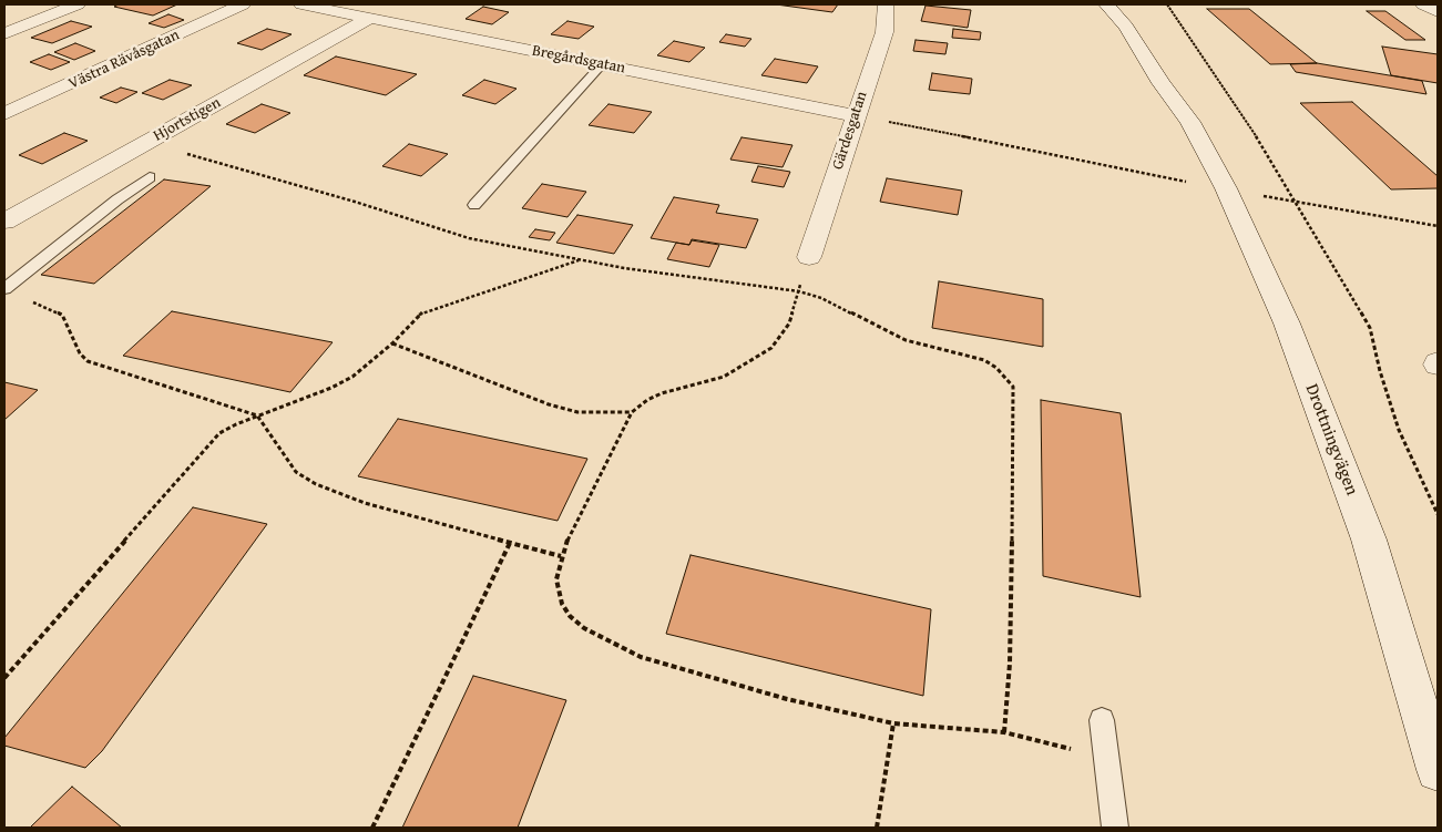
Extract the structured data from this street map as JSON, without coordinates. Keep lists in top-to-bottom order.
{
  "streets": {
    "street": [
      "Västra Rävåsgatan",
      "Bregårdsgatan",
      "Hjortstigen",
      "Gärdesgatan",
      "Drottningvägen"
    ]
  },
  "crossings": [
    ["Bregårdsgatan", "Hjortstigen"],
    ["Bregårdsgatan", "Gärdesgatan"]
  ]
}
